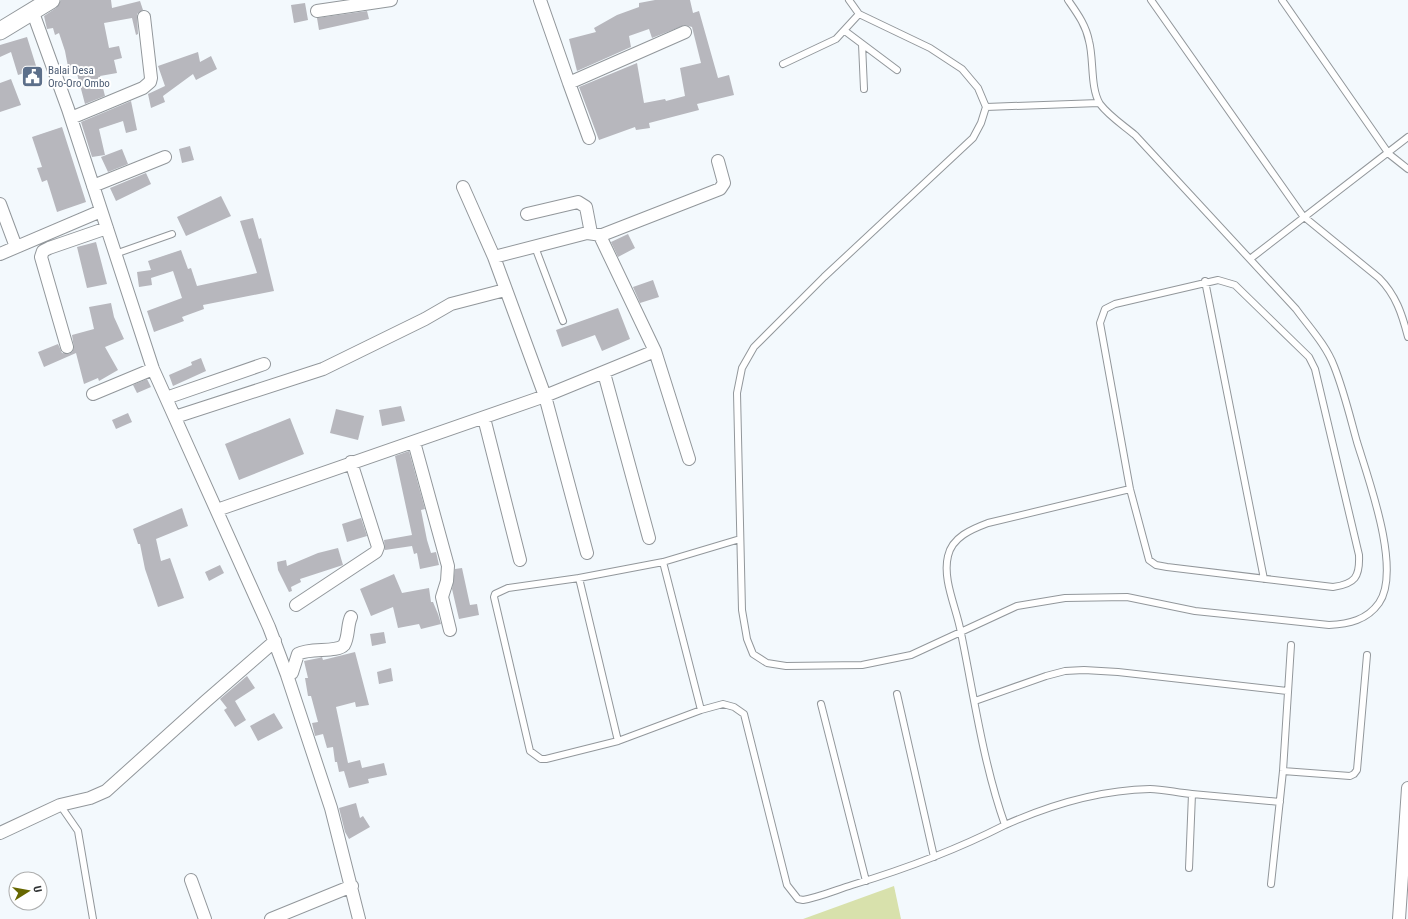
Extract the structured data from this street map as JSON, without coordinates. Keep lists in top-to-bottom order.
{
  "places": {
    "public building": ["Balai Desa Oro-Oro Ombo"]
  },
  "north": "right"
}
